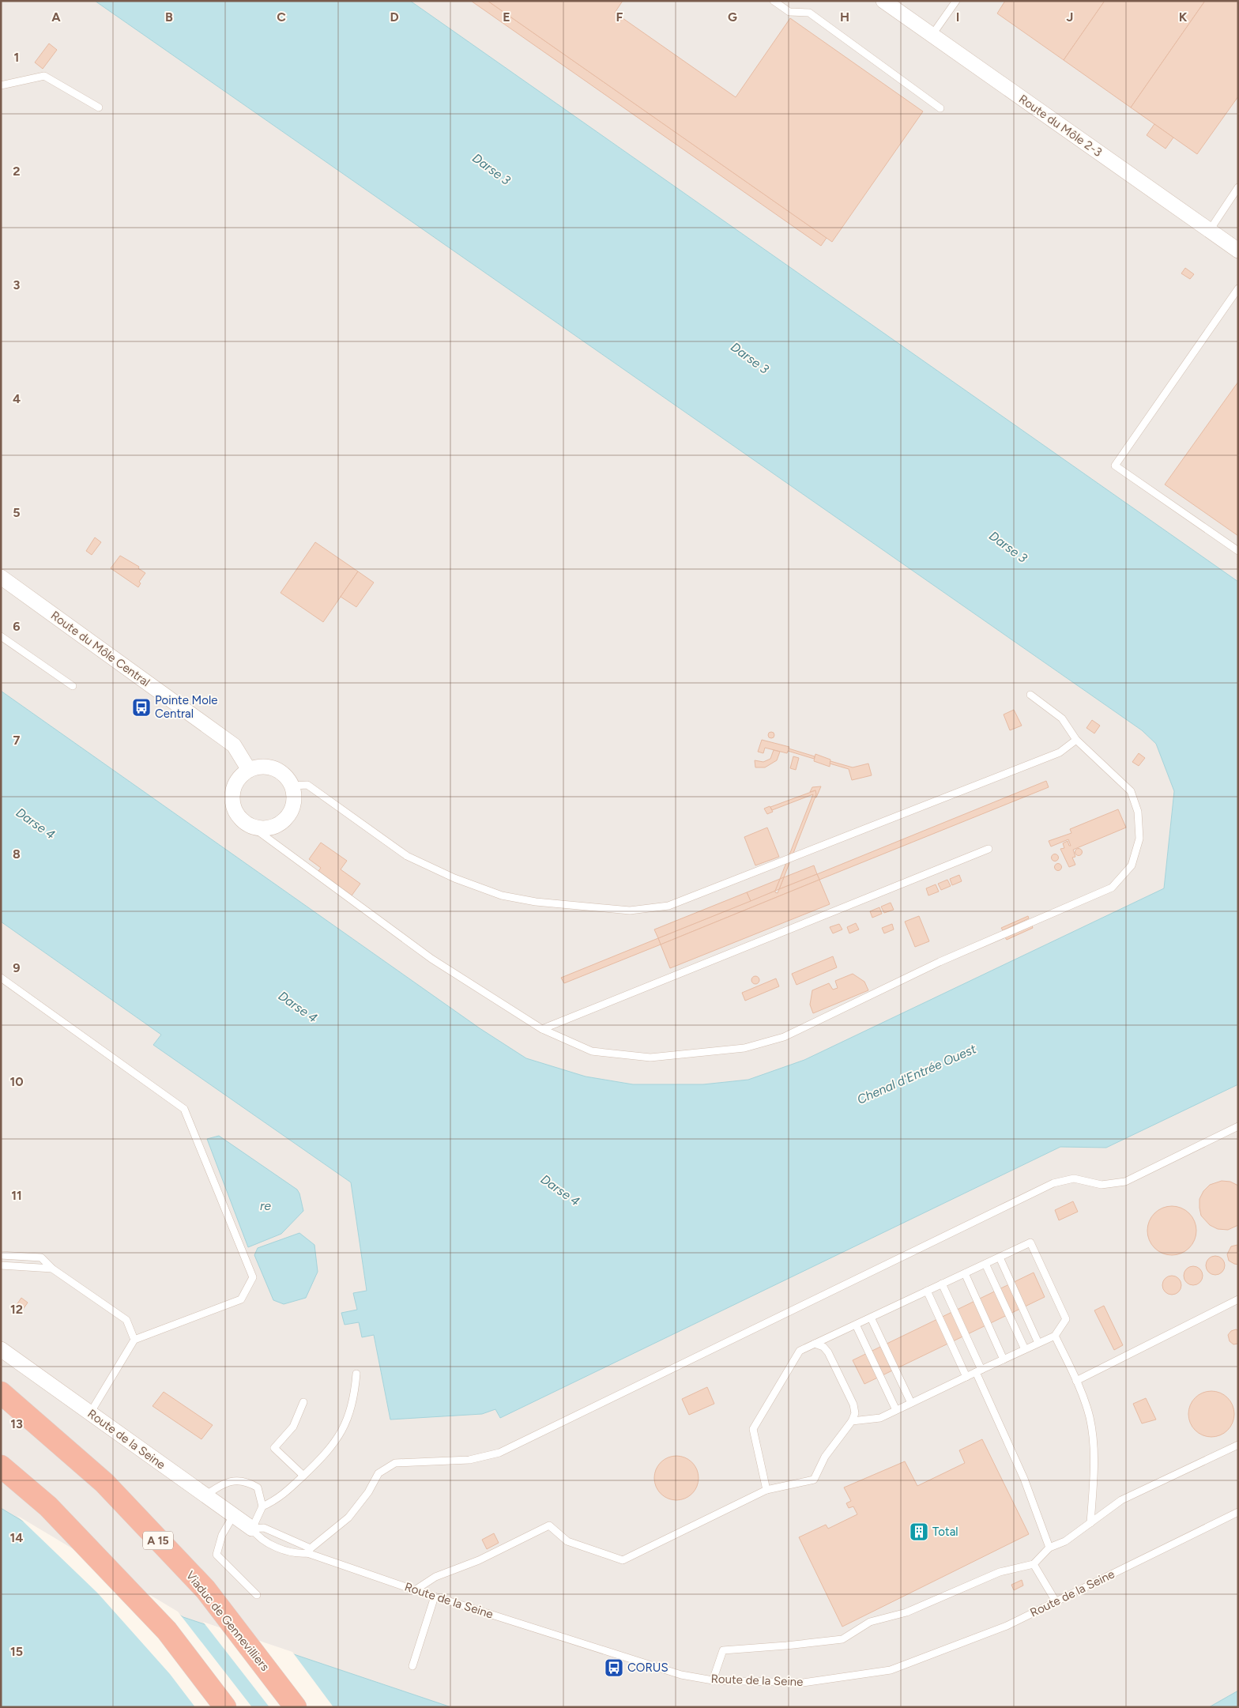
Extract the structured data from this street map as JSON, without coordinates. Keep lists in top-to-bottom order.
{
  "streets": {
    "highway": ["A 15", "Viaduc de Gennevilliers"],
    "street": ["Route du Môle 2-3", "Route du Môle Central", "Route de la Seine"]
  },
  "water": [
    "Darse 3",
    "Darse 4",
    "Chenal d'Entrée Ouest",
    "re"
  ],
  "places": {
    "bus stop": ["Pointe Mole Central", "CORUS"],
    "building": ["Total"]
  },
  "grid": {
    "columns": [
      "A",
      "B",
      "C",
      "D",
      "E",
      "F",
      "G",
      "H",
      "I",
      "J",
      "K"
    ],
    "rows": [
      "1",
      "2",
      "3",
      "4",
      "5",
      "6",
      "7",
      "8",
      "9",
      "10",
      "11",
      "12",
      "13",
      "14",
      "15"
    ]
  }
}
